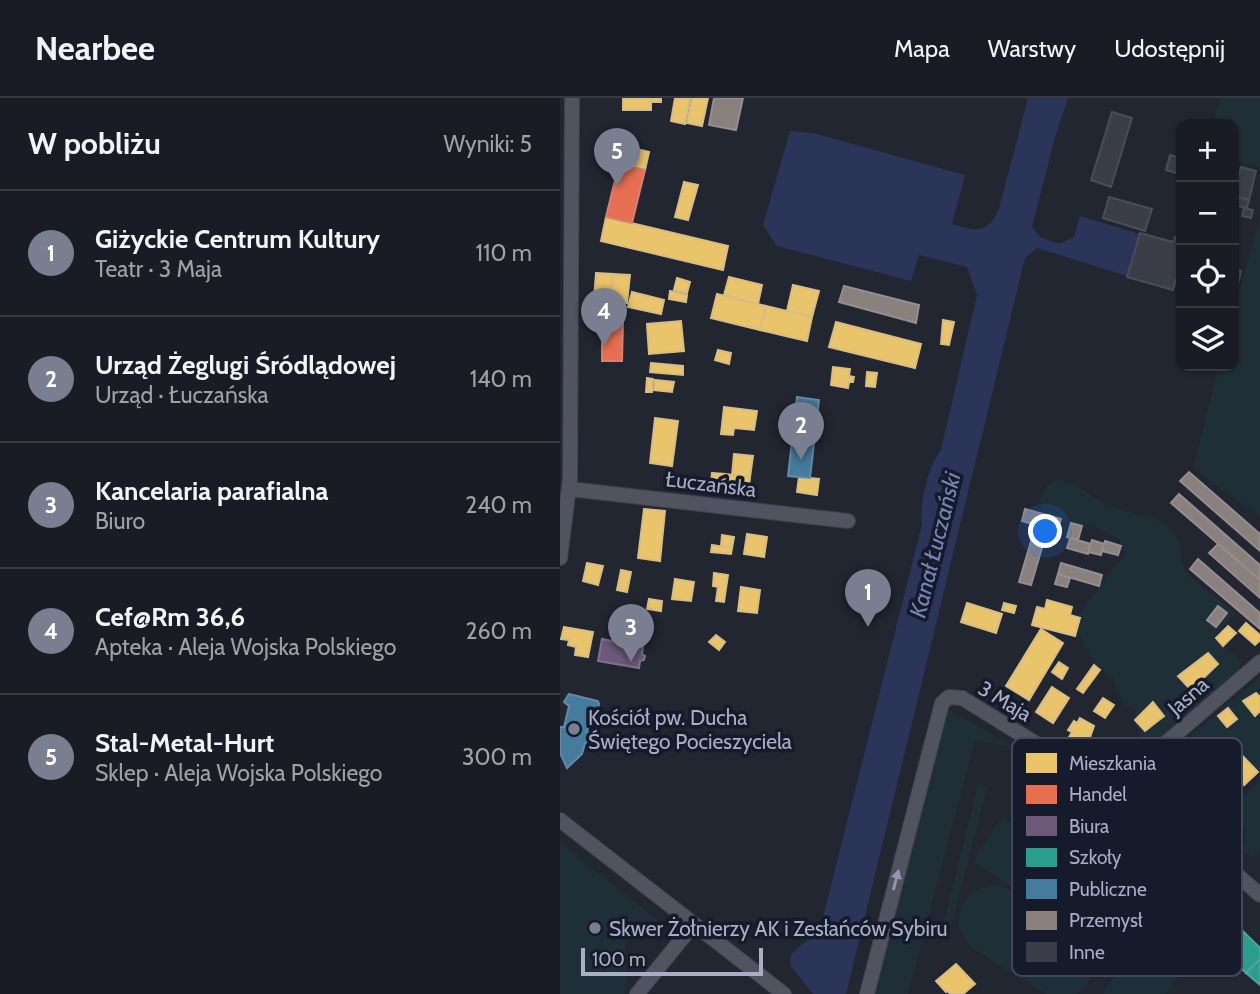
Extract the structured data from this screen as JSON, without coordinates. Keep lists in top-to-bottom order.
{
  "streets": {
    "street": ["Łuczańska", "Jasna", "3 Maja"]
  },
  "water": ["Kanał Łuczański"],
  "places": ["Kościół pw. Ducha Świętego Pocieszyciela", "Skwer Żołnierzy AK i Zesłańców Sybiru"],
  "legend": [
    "Mieszkania",
    "Handel",
    "Biura",
    "Szkoły",
    "Publiczne",
    "Przemysł",
    "Inne"
  ],
  "scale_bar": "100 m",
  "page": {
    "header": "Nearbee",
    "nav": ["Mapa", "Warstwy", "Udostępnij"],
    "heading": ["W pobliżu", "Wyniki: 5"],
    "map_buttons": ["+", "−"],
    "pins": [
      "5",
      "4",
      "2",
      "1",
      "3"
    ],
    "list": [
      {
        "mark": "1",
        "name": "Giżyckie Centrum Kultury",
        "note": "Teatr · 3 Maja",
        "value": "110 m"
      },
      {
        "mark": "2",
        "name": "Urząd Żeglugi Śródlądowej",
        "note": "Urząd · Łuczańska",
        "value": "140 m"
      },
      {
        "mark": "3",
        "name": "Kancelaria parafialna",
        "note": "Biuro",
        "value": "240 m"
      },
      {
        "mark": "4",
        "name": "Cef@Rm 36,6",
        "note": "Apteka · Aleja Wojska Polskiego",
        "value": "260 m"
      },
      {
        "mark": "5",
        "name": "Stal-Metal-Hurt",
        "note": "Sklep · Aleja Wojska Polskiego",
        "value": "300 m"
      }
    ],
    "scale": "100 m"
  }
}
